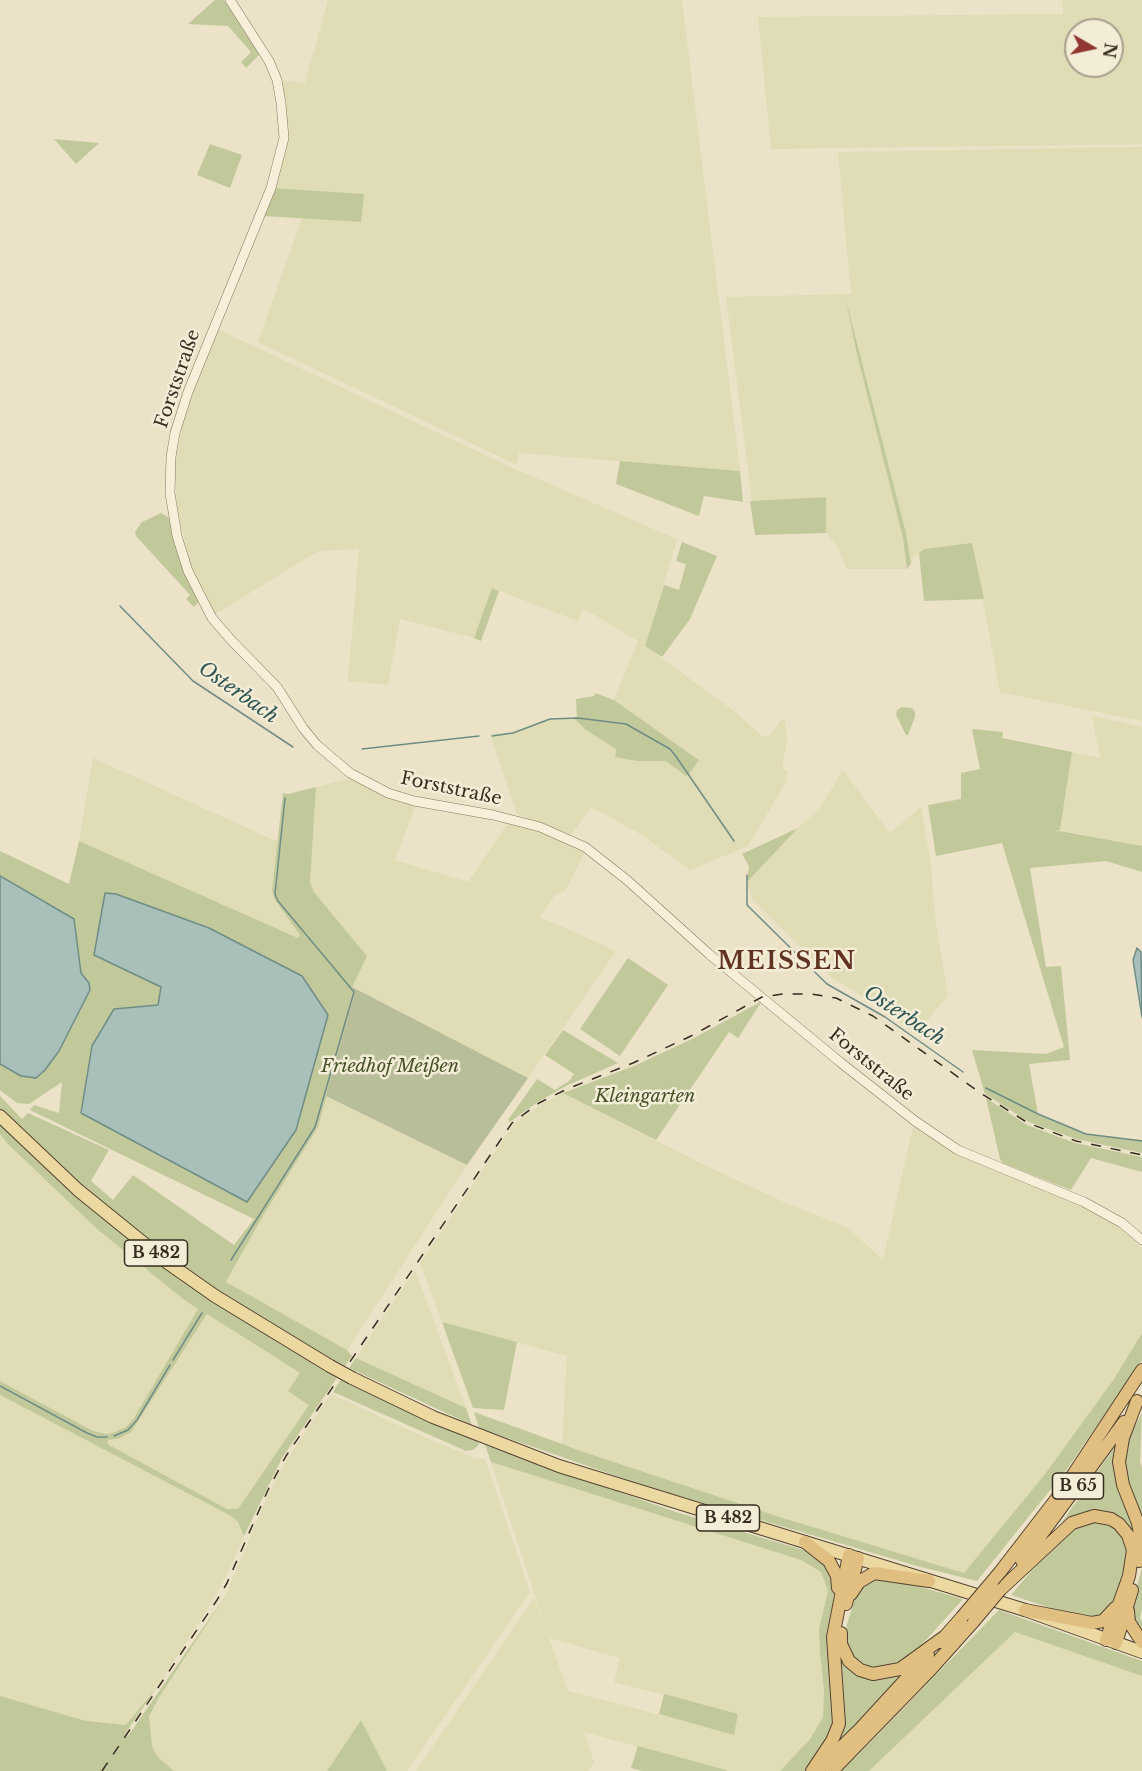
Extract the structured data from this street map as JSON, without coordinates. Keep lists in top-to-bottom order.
{
  "streets": {
    "highway": ["B 65"],
    "main road": ["B 482"],
    "street": ["Forststraße"]
  },
  "districts": ["MEISSEN"],
  "water": ["Osterbach"],
  "parks": ["Friedhof Meißen", "Kleingarten"],
  "north": "right"
}
